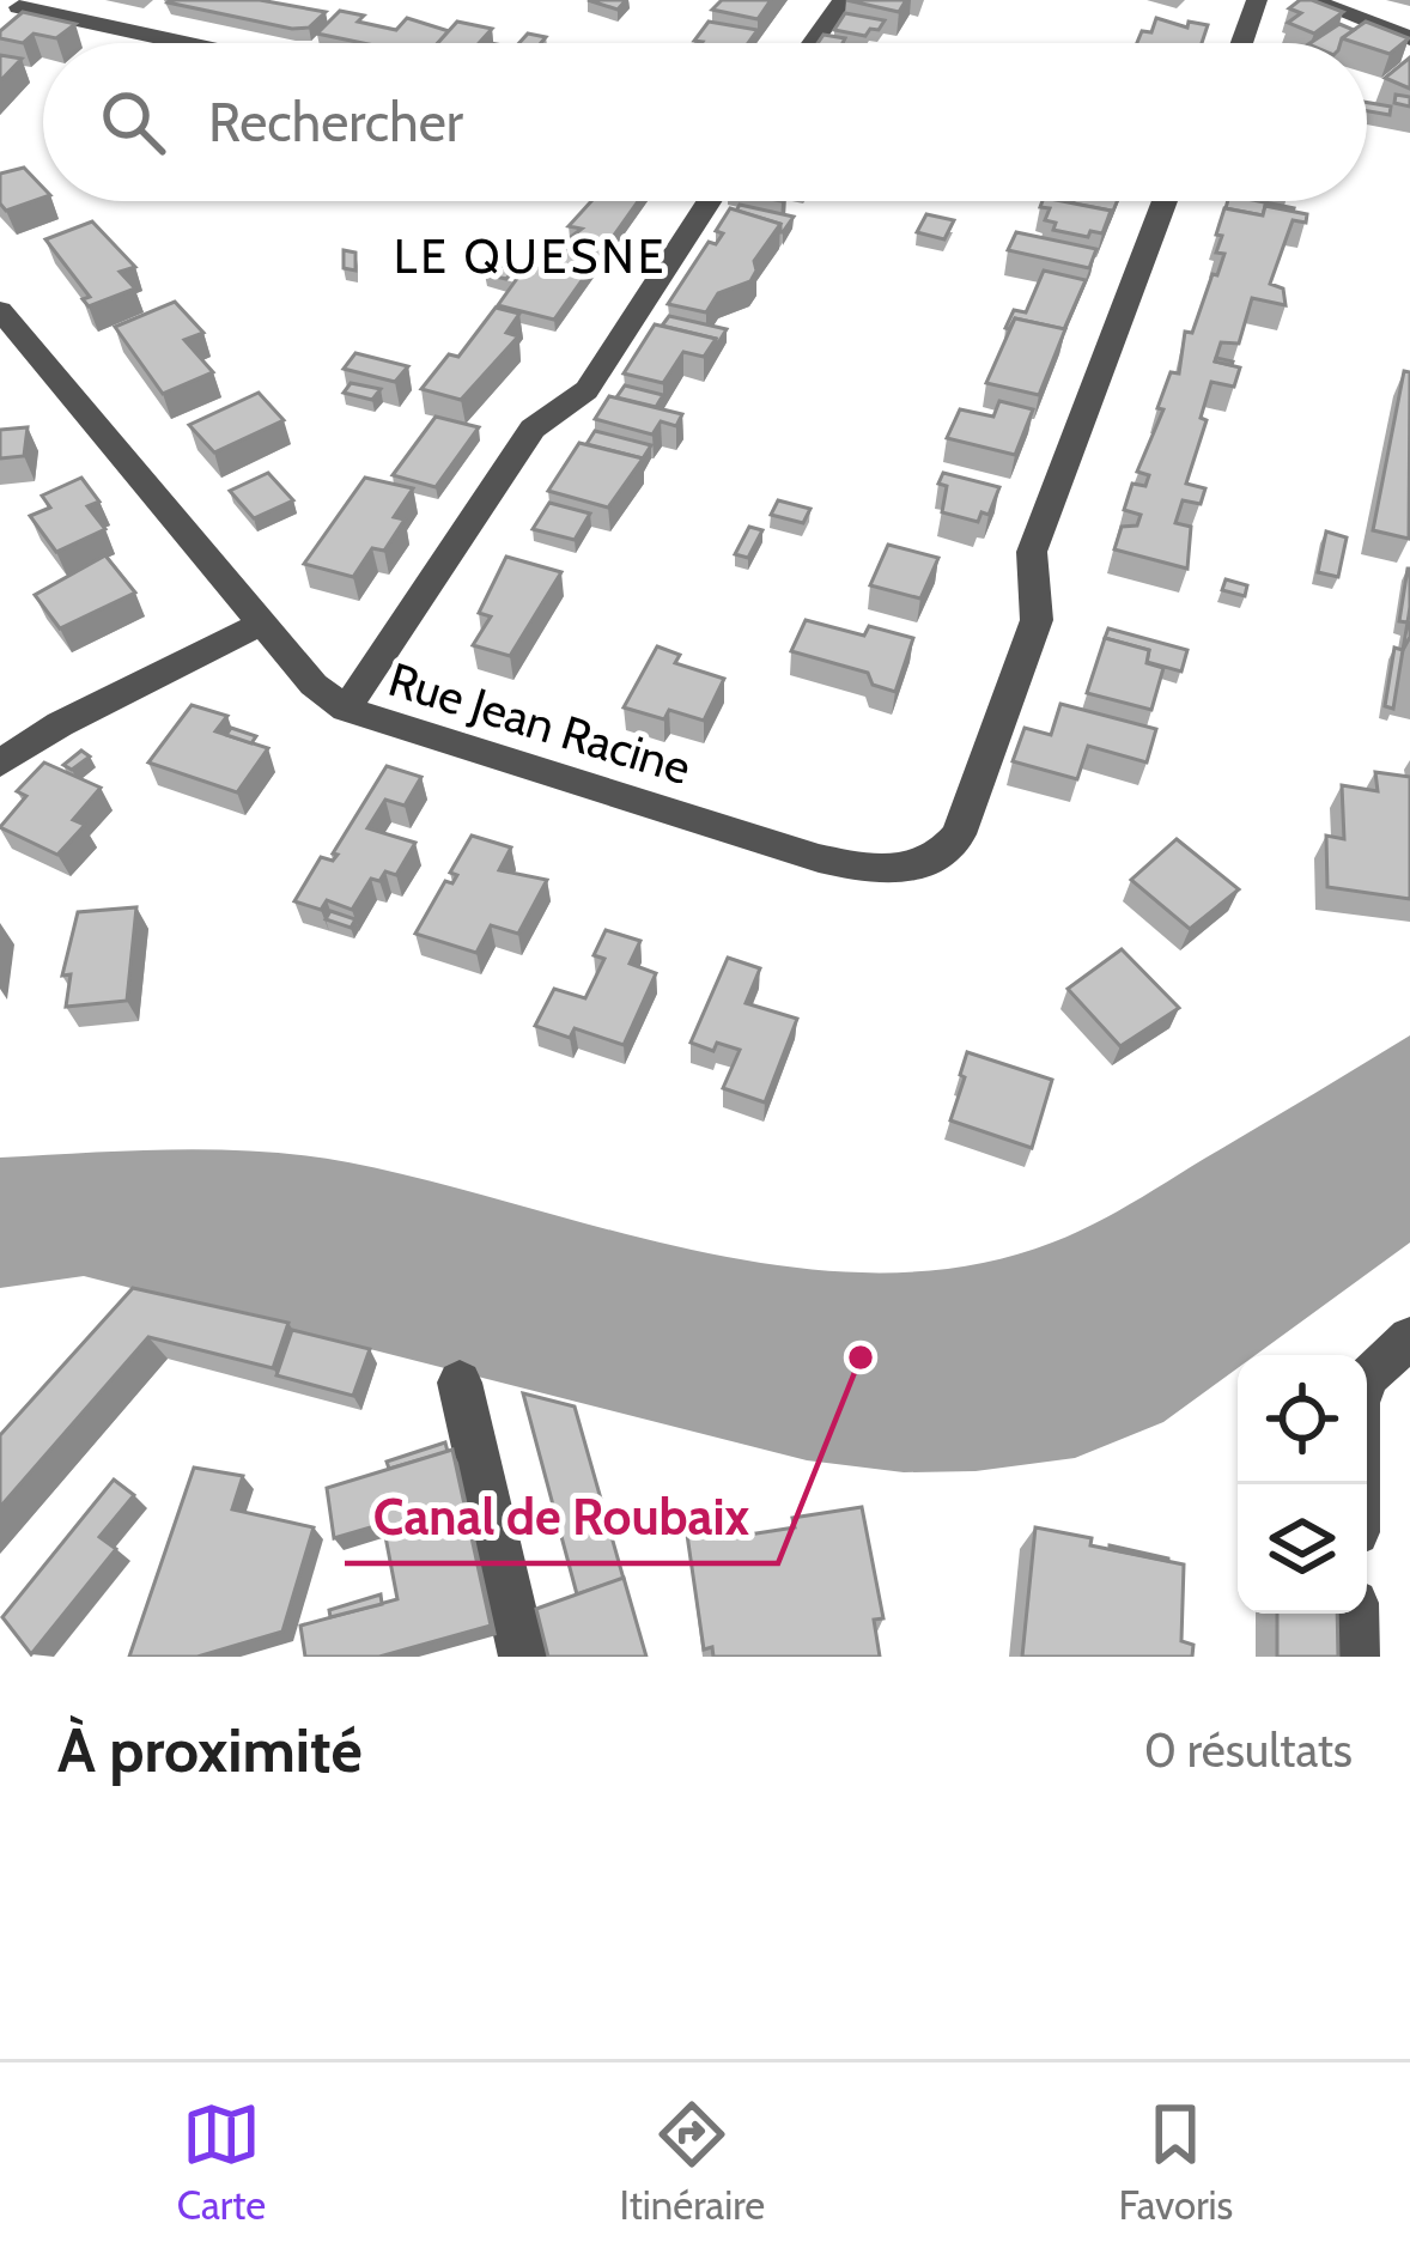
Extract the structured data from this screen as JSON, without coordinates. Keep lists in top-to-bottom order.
{
  "streets": {
    "street": ["Rue Jean Racine"]
  },
  "districts": ["LE QUESNE"],
  "places": ["Canal de Roubaix"],
  "page": {
    "search": "Rechercher",
    "heading": ["À proximité", "0 résultats"],
    "nav": ["Carte", "Itinéraire", "Favoris"]
  }
}
